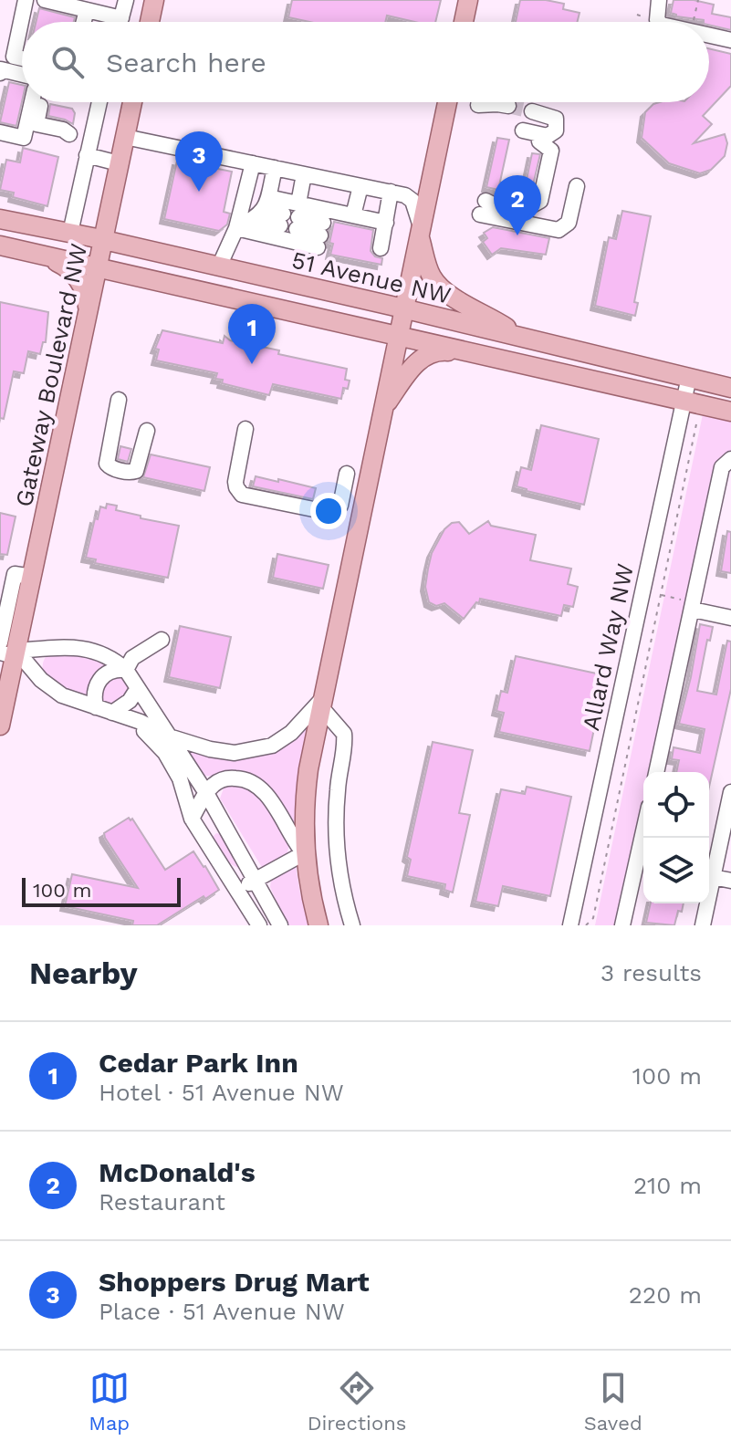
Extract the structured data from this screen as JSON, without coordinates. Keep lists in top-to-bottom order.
{
  "streets": {
    "main road": ["51 Avenue NW", "Gateway Boulevard NW"],
    "street": ["Allard Way NW"]
  },
  "crossings": [
    ["51 Avenue NW", "Gateway Boulevard NW"],
    ["51 Avenue NW", "Allard Way NW"]
  ],
  "scale_bar": "100 m",
  "page": {
    "search": "Search here",
    "pins": ["3", "2", "1"],
    "scale": "100 m",
    "heading": ["Nearby", "3 results"],
    "list": [
      {
        "mark": "1",
        "name": "Cedar Park Inn",
        "note": "Hotel · 51 Avenue NW",
        "value": "100 m"
      },
      {
        "mark": "2",
        "name": "McDonald's",
        "note": "Restaurant",
        "value": "210 m"
      },
      {
        "mark": "3",
        "name": "Shoppers Drug Mart",
        "note": "Place · 51 Avenue NW",
        "value": "220 m"
      }
    ],
    "nav": ["Map", "Directions", "Saved"]
  }
}
